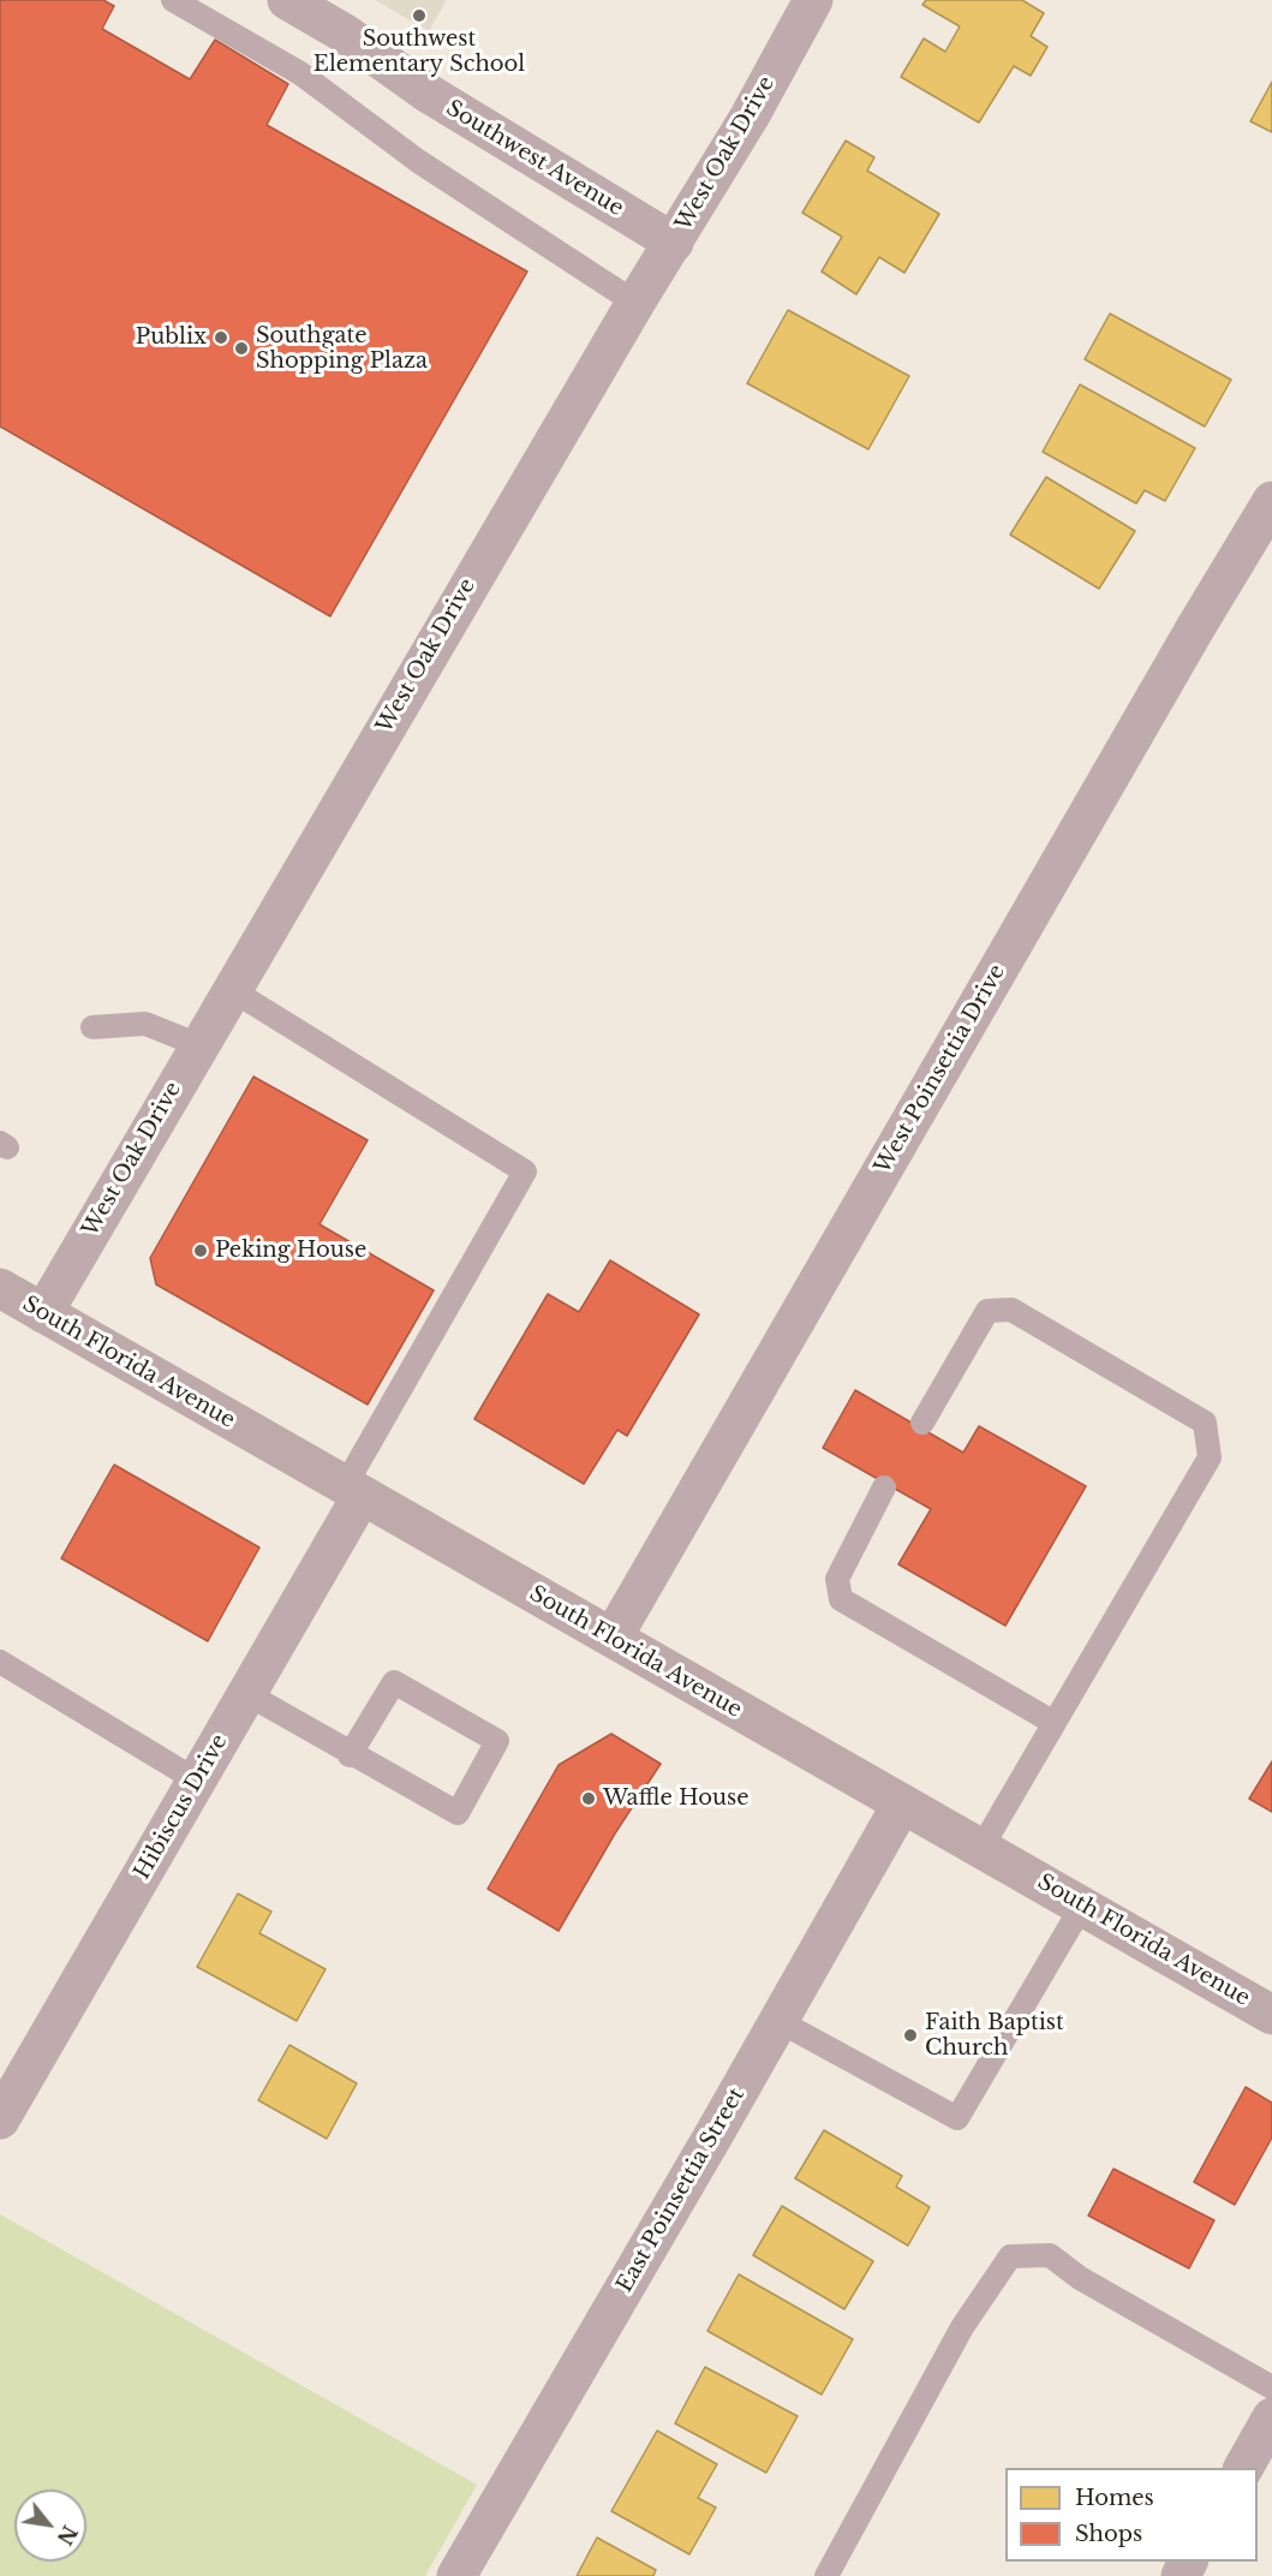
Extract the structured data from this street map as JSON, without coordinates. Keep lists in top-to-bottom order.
{
  "streets": {
    "main road": ["South Florida Avenue"],
    "street": [
      "West Oak Drive",
      "Southwest Avenue",
      "West Poinsettia Drive",
      "Hibiscus Drive",
      "East Poinsettia Street"
    ]
  },
  "crossings": [
    ["West Oak Drive", "Southwest Avenue"],
    ["West Oak Drive", "South Florida Avenue"],
    ["West Poinsettia Drive", "South Florida Avenue"],
    ["South Florida Avenue", "Hibiscus Drive"],
    ["South Florida Avenue", "East Poinsettia Street"]
  ],
  "places": [
    "Southwest Elementary School",
    "Publix",
    "Southgate Shopping Plaza",
    "Peking House",
    "Waffle House",
    "Faith Baptist Church"
  ],
  "legend": ["Homes", "Shops"],
  "north": "bottom right"
}
